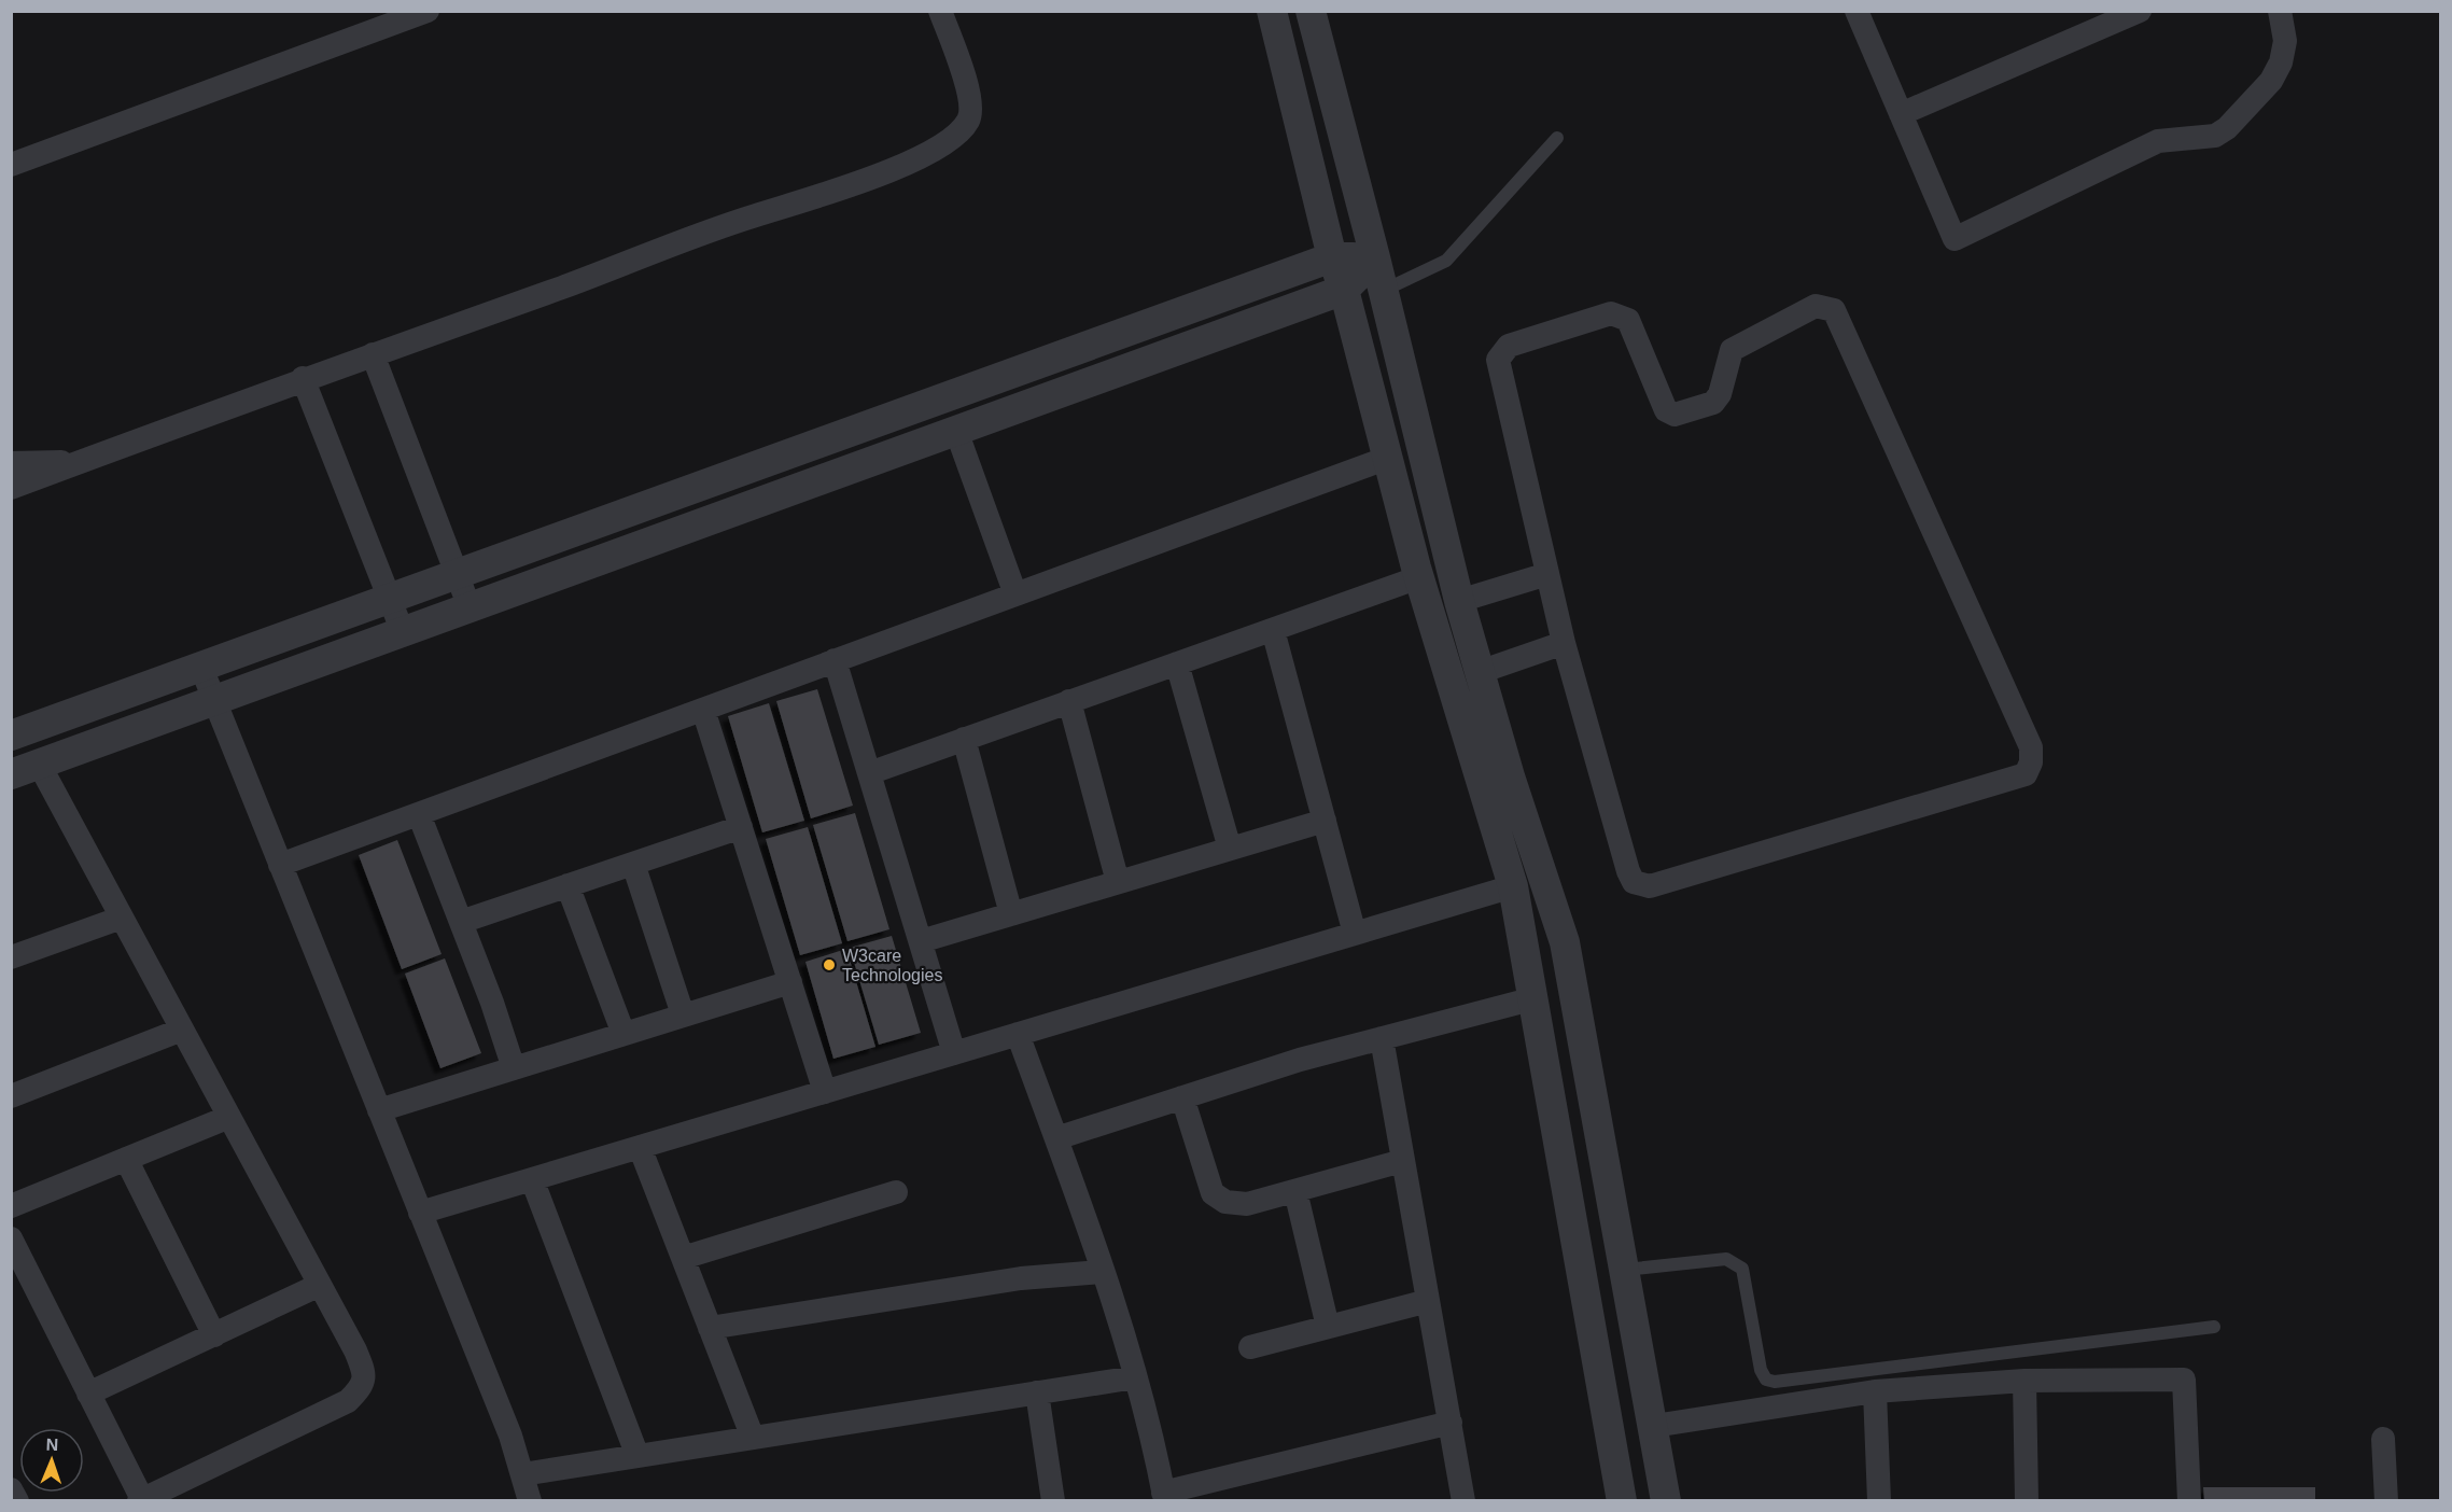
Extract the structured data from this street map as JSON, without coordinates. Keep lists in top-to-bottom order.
{
  "places": ["W3care Technologies"],
  "north": "top"
}
